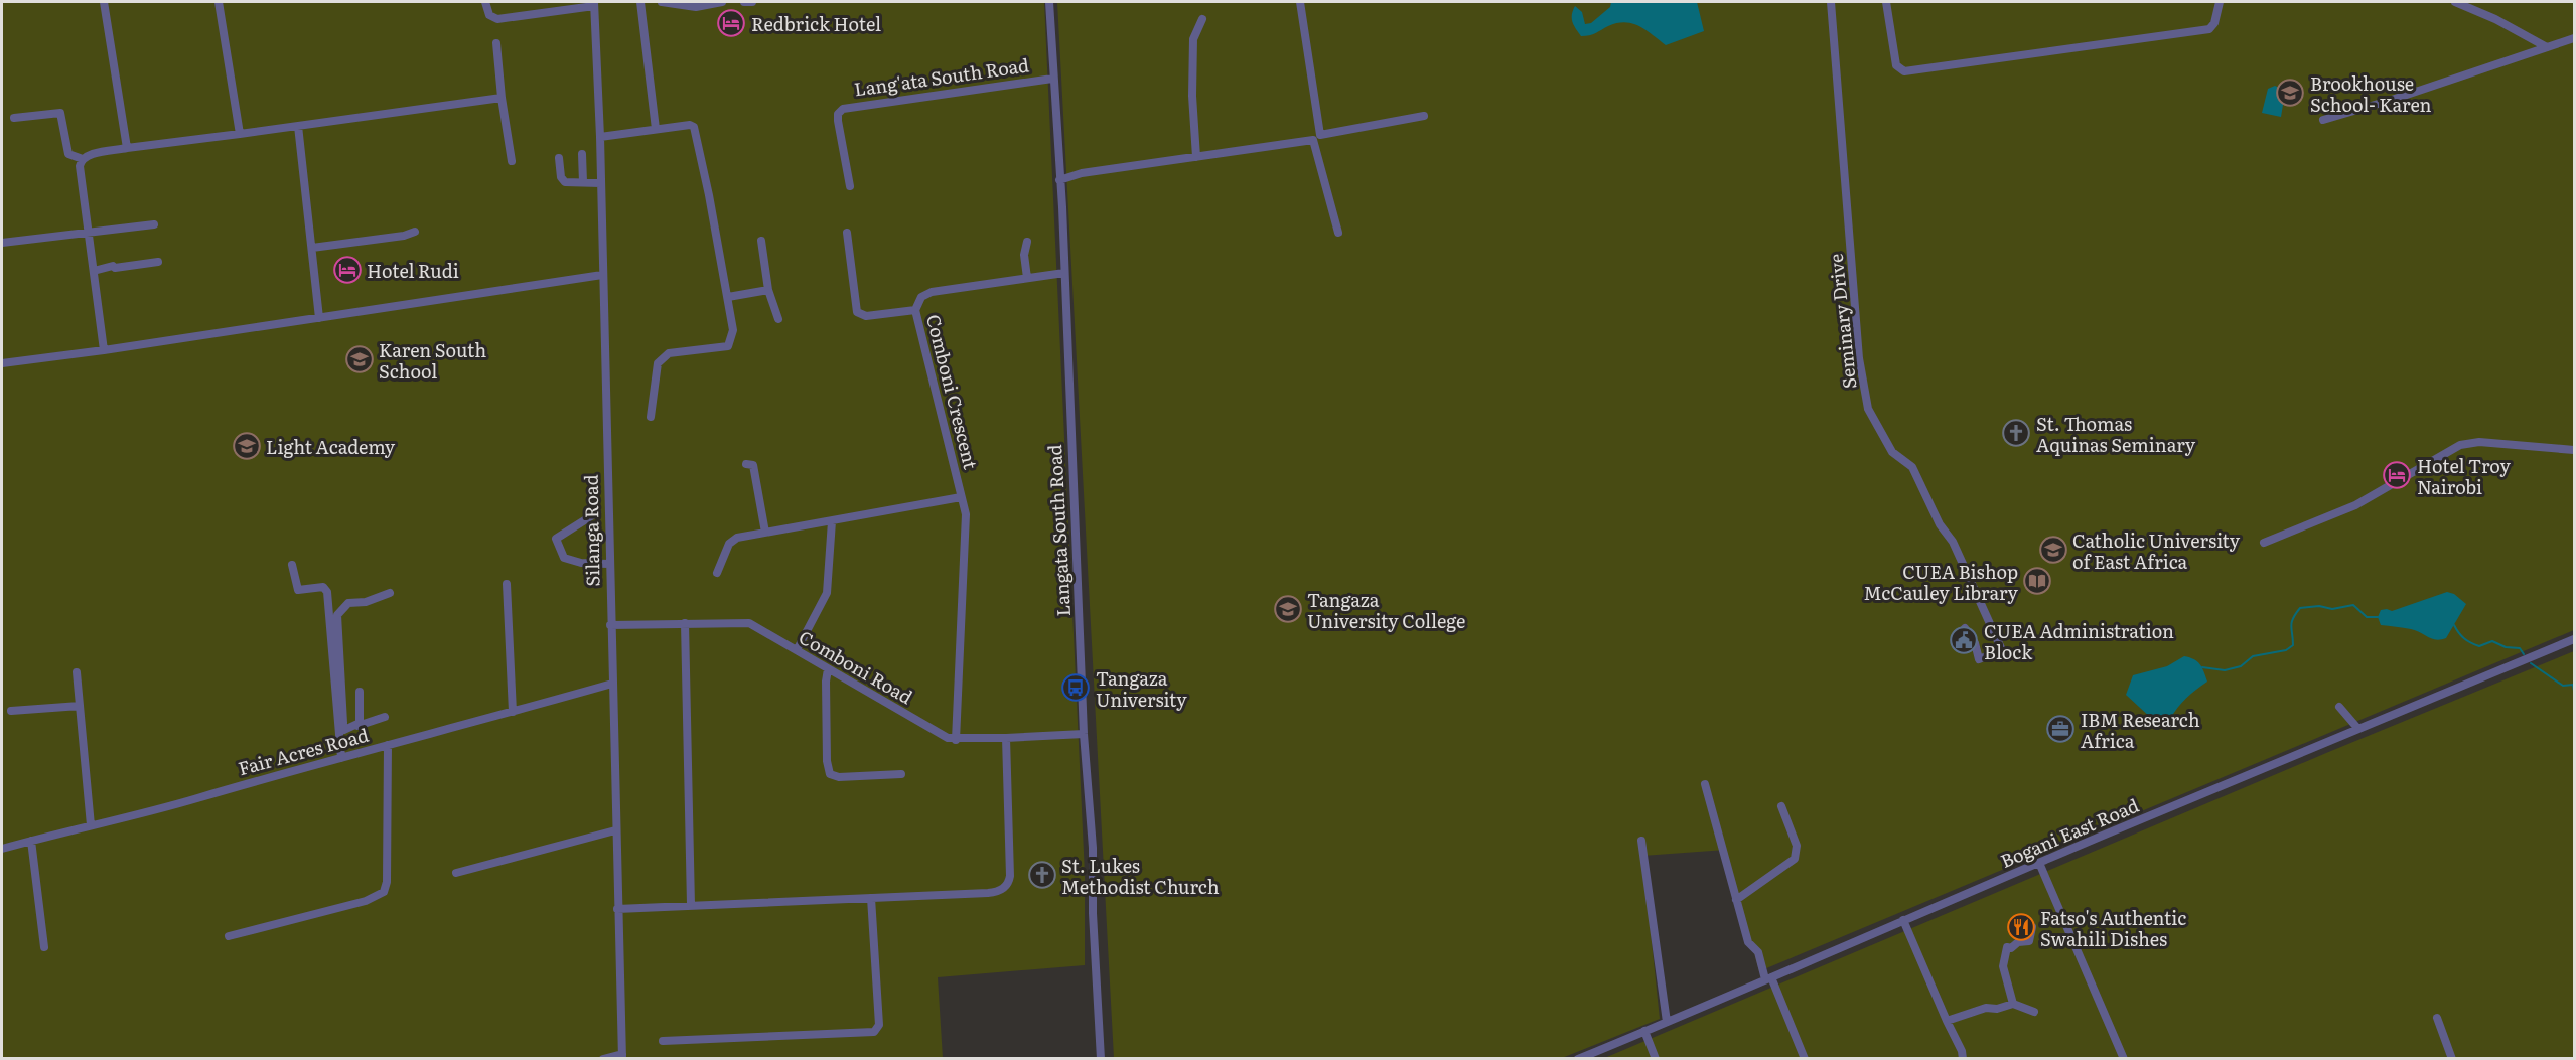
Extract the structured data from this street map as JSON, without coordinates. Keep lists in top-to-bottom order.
{
  "streets": {
    "street": [
      "Lang'ata South Road",
      "Seminary Drive",
      "Comboni Crescent",
      "Silanga Road",
      "Langata South Road",
      "Comboni Road",
      "Fair Acres Road",
      "Bogani East Road"
    ]
  },
  "crossings": [
    ["Lang'ata South Road", "Langata South Road"],
    ["Comboni Crescent", "Langata South Road"],
    ["Comboni Crescent", "Comboni Road"],
    ["Silanga Road", "Comboni Road"],
    ["Silanga Road", "Fair Acres Road"],
    ["Langata South Road", "Comboni Road"]
  ],
  "places": {
    "hotel": ["Redbrick Hotel", "Hotel Rudi", "Hotel Troy Nairobi"],
    "school or university": [
      "Brookhouse School- Karen",
      "Karen South School",
      "Light Academy",
      "Catholic University of East Africa",
      "Tangaza University College"
    ],
    "church": ["St. Thomas Aquinas Seminary", "St. Lukes Methodist Church"],
    "library": ["CUEA Bishop McCauley Library"],
    "public building": ["CUEA Administration Block"],
    "bus stop": ["Tangaza University"],
    "office": ["IBM Research Africa"],
    "restaurant": ["Fatso's Authentic Swahili Dishes"]
  }
}
